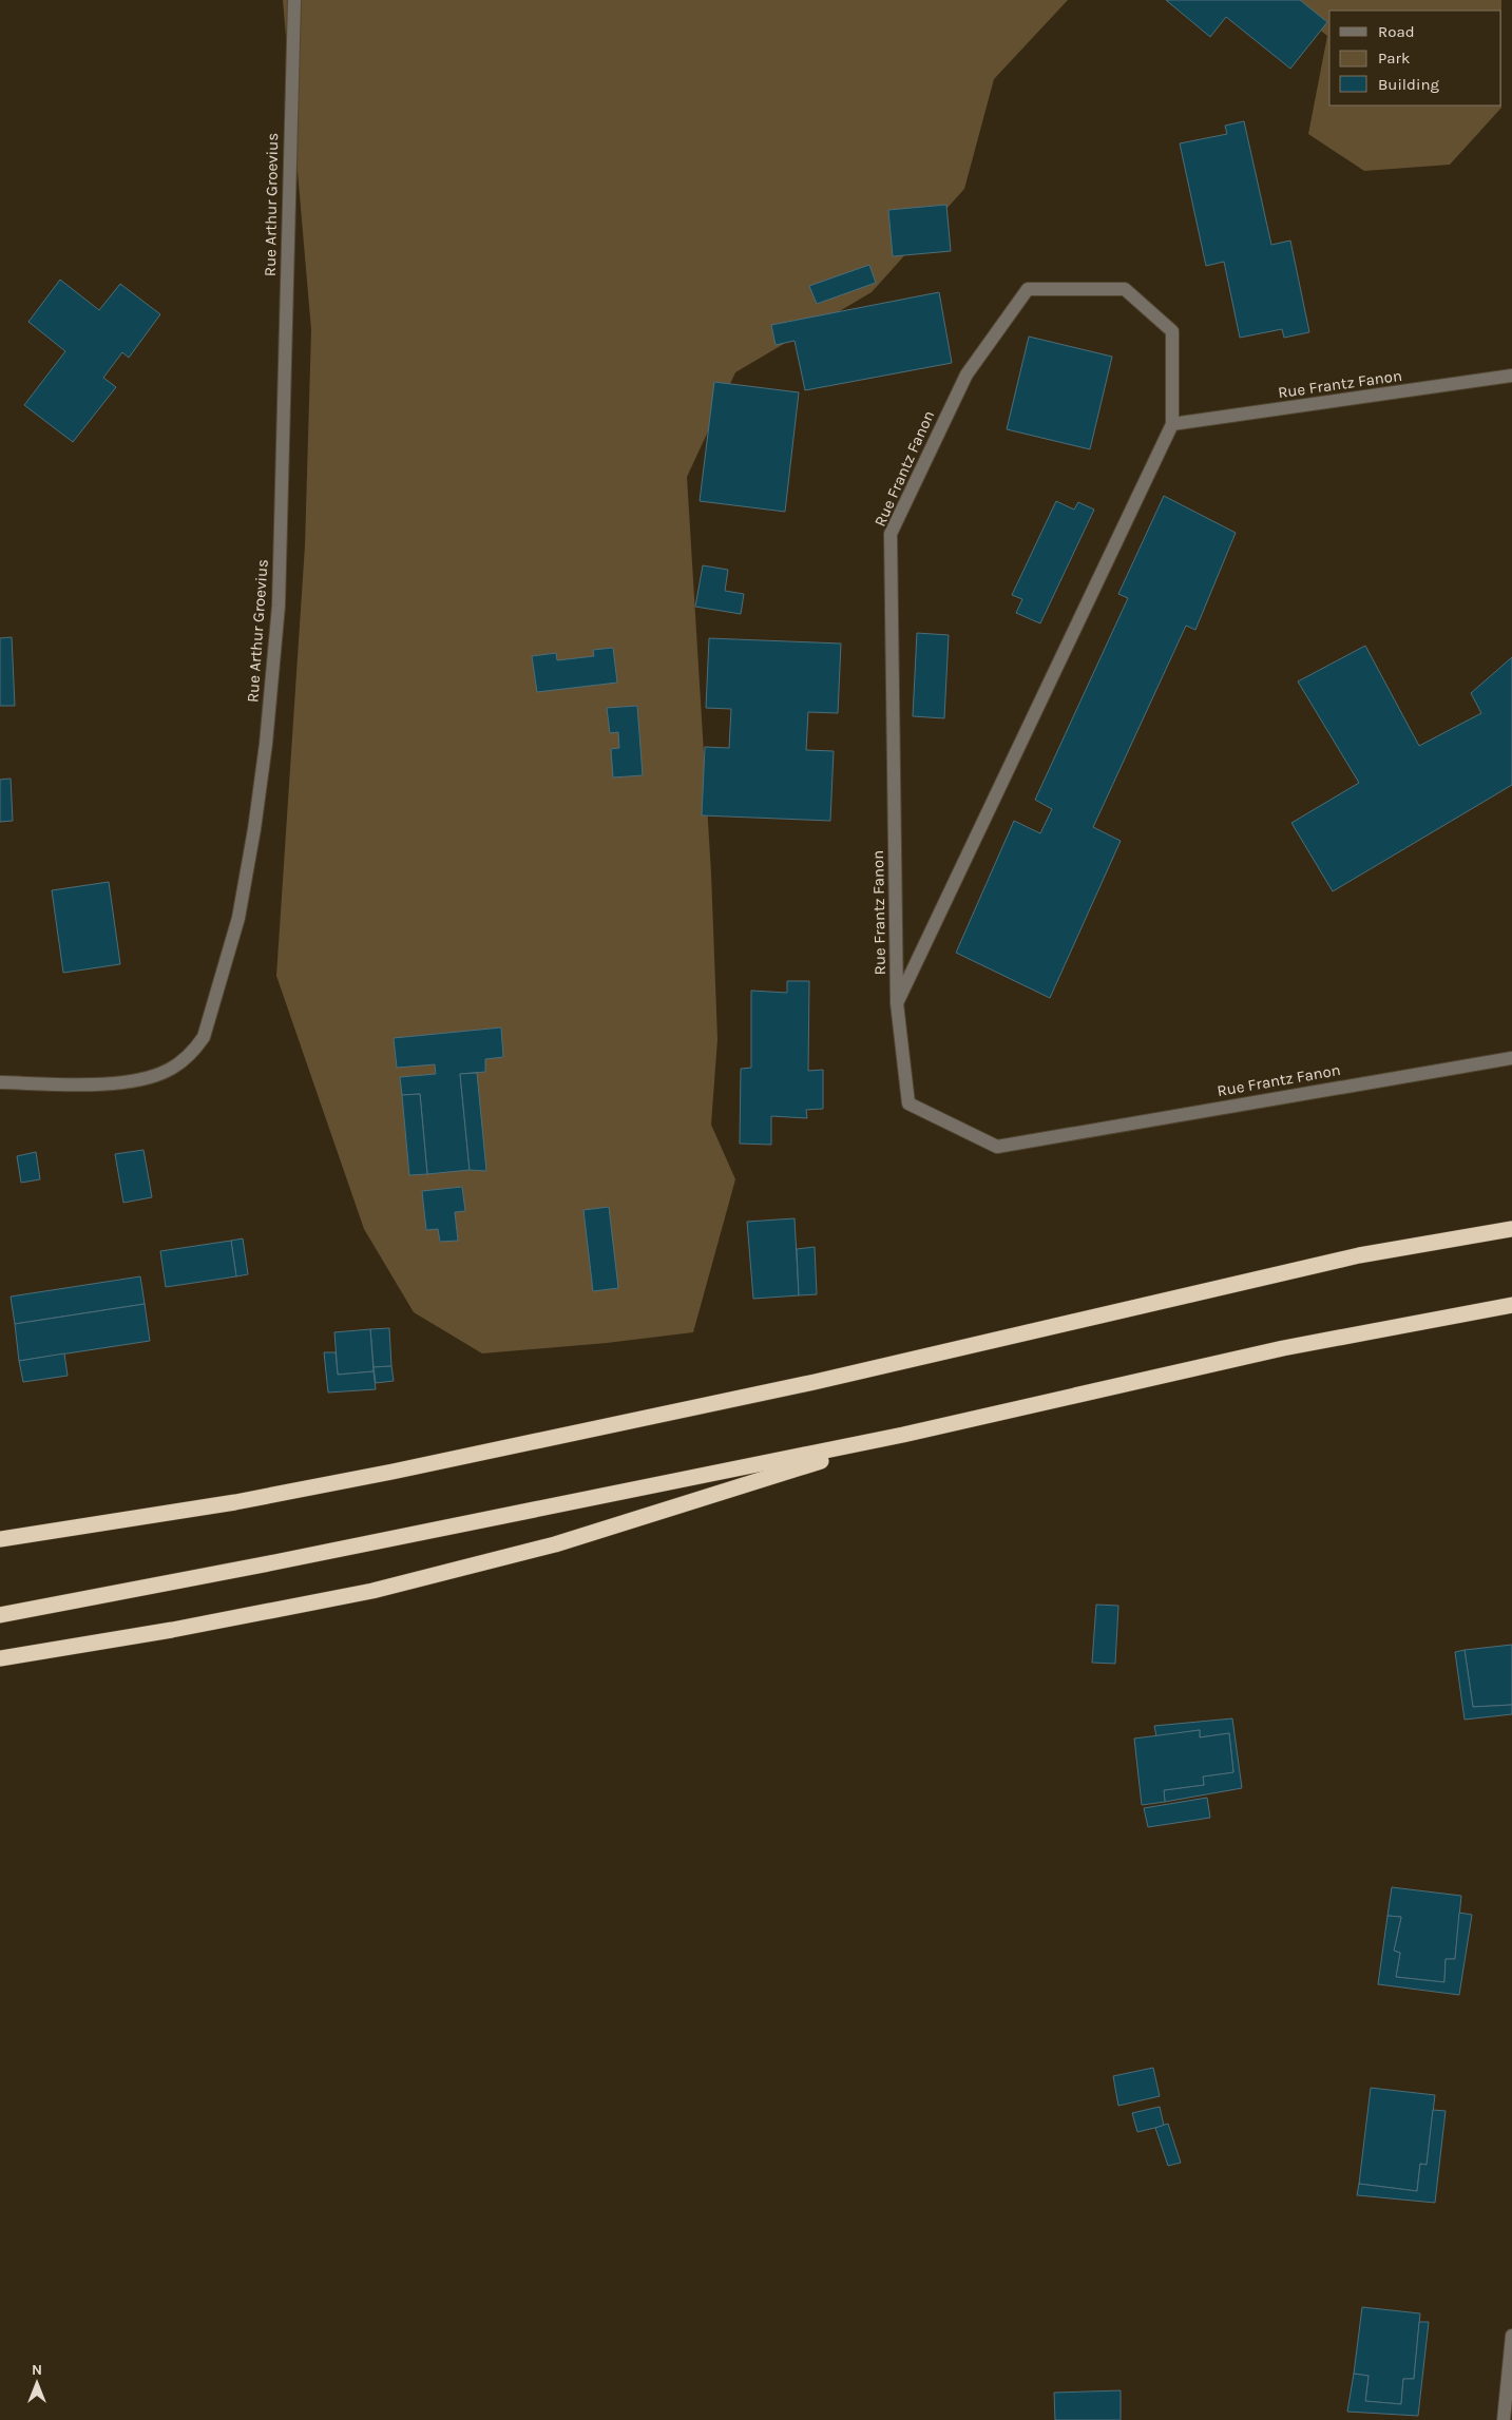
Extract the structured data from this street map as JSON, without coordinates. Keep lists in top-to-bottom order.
{
  "streets": {
    "street": ["Rue Arthur Groevius", "Rue Frantz Fanon"]
  },
  "legend": ["Road", "Park", "Building"],
  "north": "top"
}
